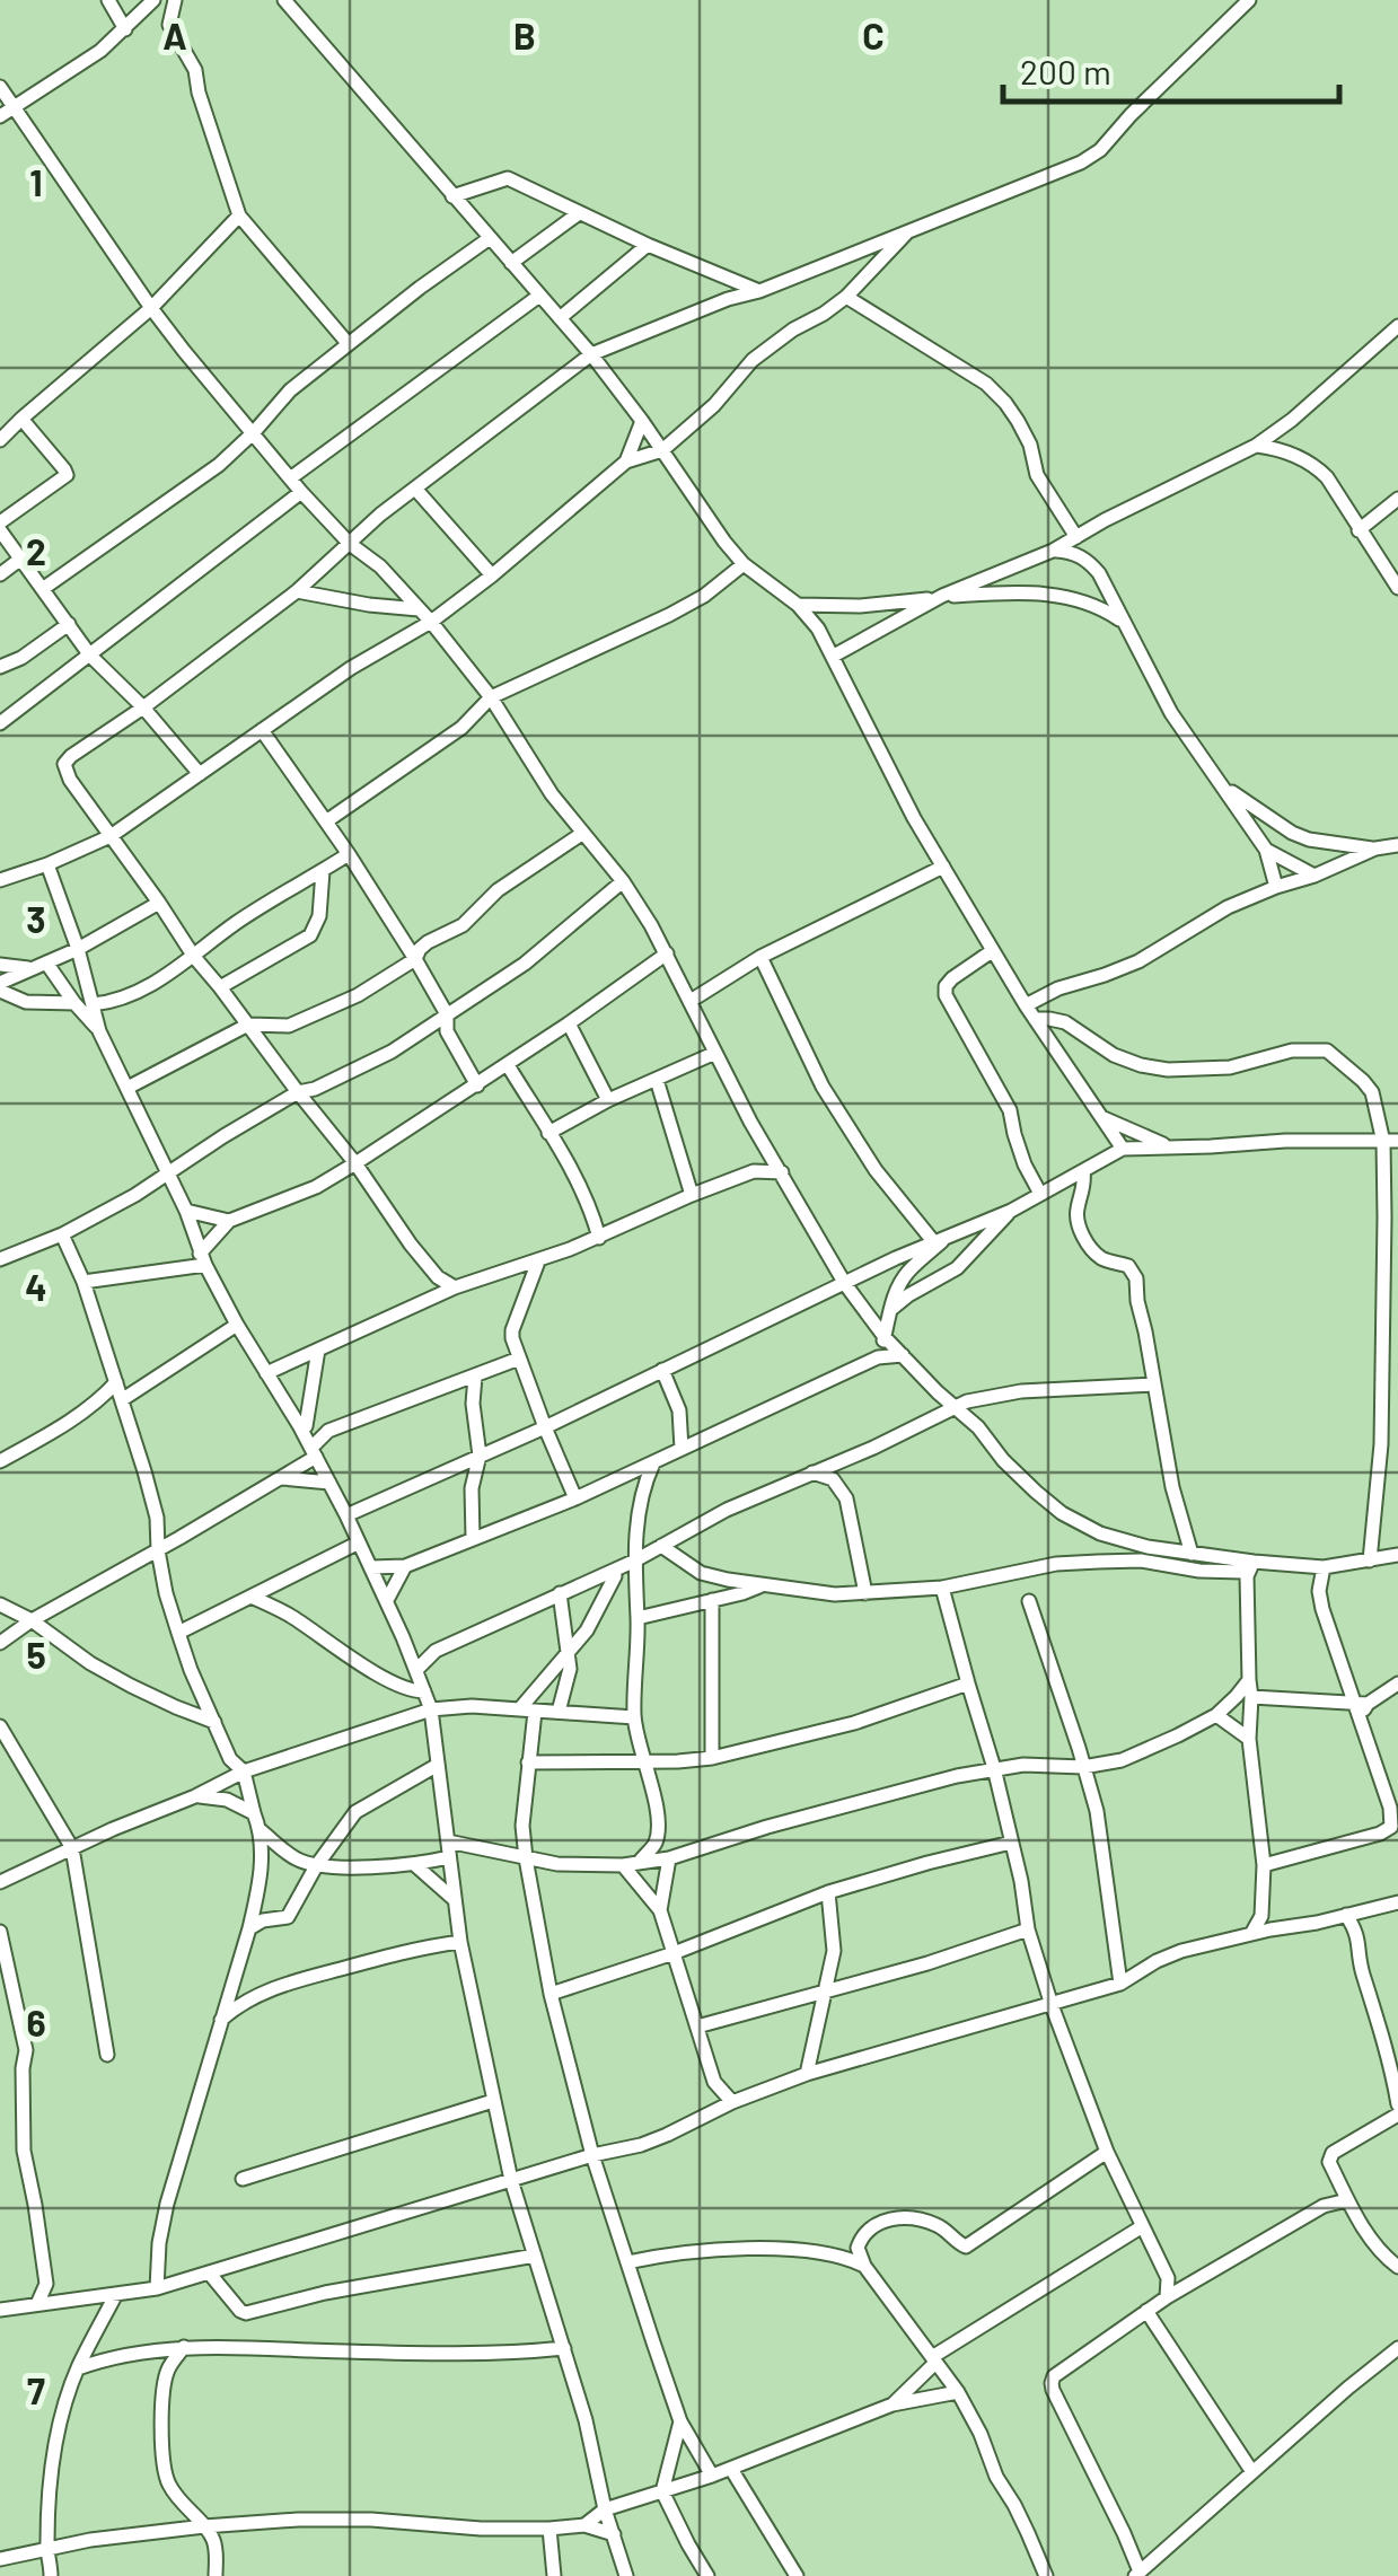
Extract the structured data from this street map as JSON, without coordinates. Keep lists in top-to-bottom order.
{
  "scale_bar": "200 m",
  "grid": {
    "columns": ["A", "B", "C"],
    "rows": [
      "1",
      "2",
      "3",
      "4",
      "5",
      "6",
      "7"
    ]
  }
}
